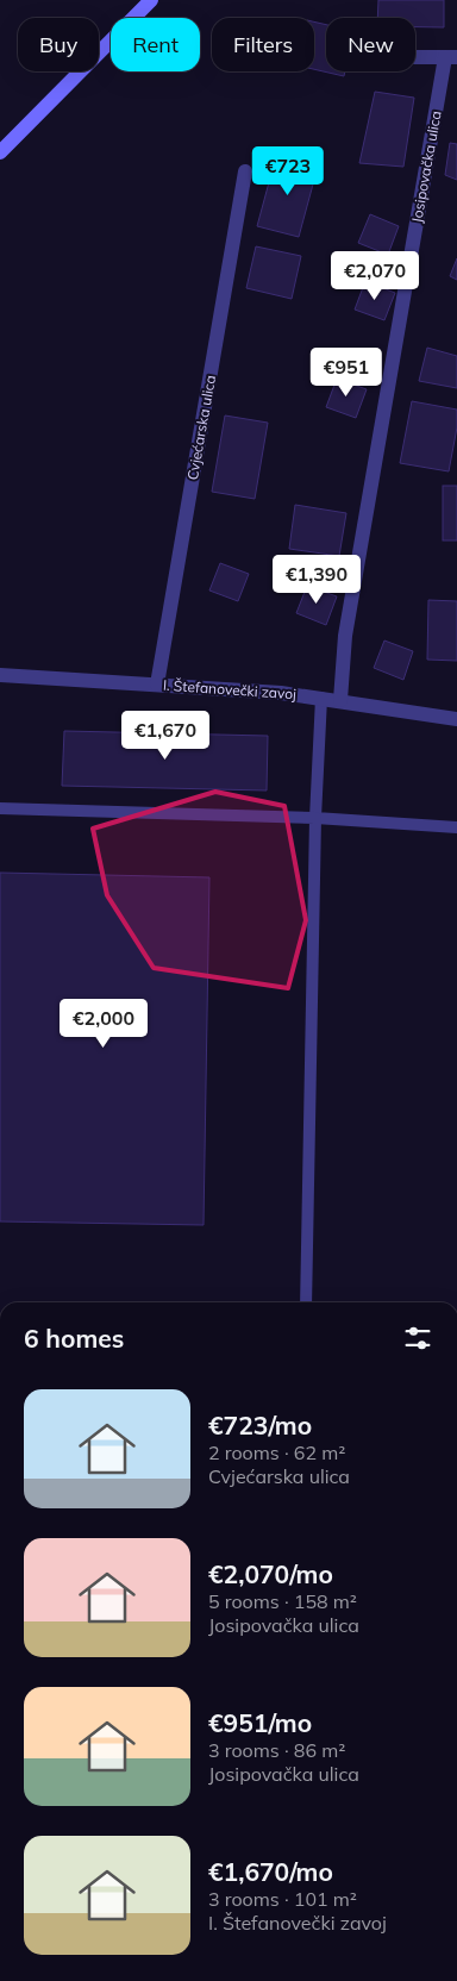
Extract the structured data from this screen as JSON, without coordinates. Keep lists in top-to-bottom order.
{
  "streets": {
    "street": ["Josipovačka ulica", "Cvjećarska ulica", "I. Štefanovečki zavoj"]
  },
  "crossings": [
    ["Josipovačka ulica", "I. Štefanovečki zavoj"],
    ["Cvjećarska ulica", "I. Štefanovečki zavoj"]
  ],
  "page": {
    "chip": [
      "Buy",
      "Rent",
      "Filters",
      "New"
    ],
    "price": [
      "€723",
      "€2,070",
      "€951",
      "€1,390",
      "€1,670",
      "€2,000"
    ],
    "heading": "6 homes",
    "list": [
      {
        "name": "€723/mo",
        "note": "2 rooms · 62 m² · Cvjećarska ulica"
      },
      {
        "name": "€2,070/mo",
        "note": "5 rooms · 158 m² · Josipovačka ulica"
      },
      {
        "name": "€951/mo",
        "note": "3 rooms · 86 m² · Josipovačka ulica"
      },
      {
        "name": "€1,670/mo",
        "note": "3 rooms · 101 m² · I. Štefanovečki zavoj"
      }
    ]
  }
}
